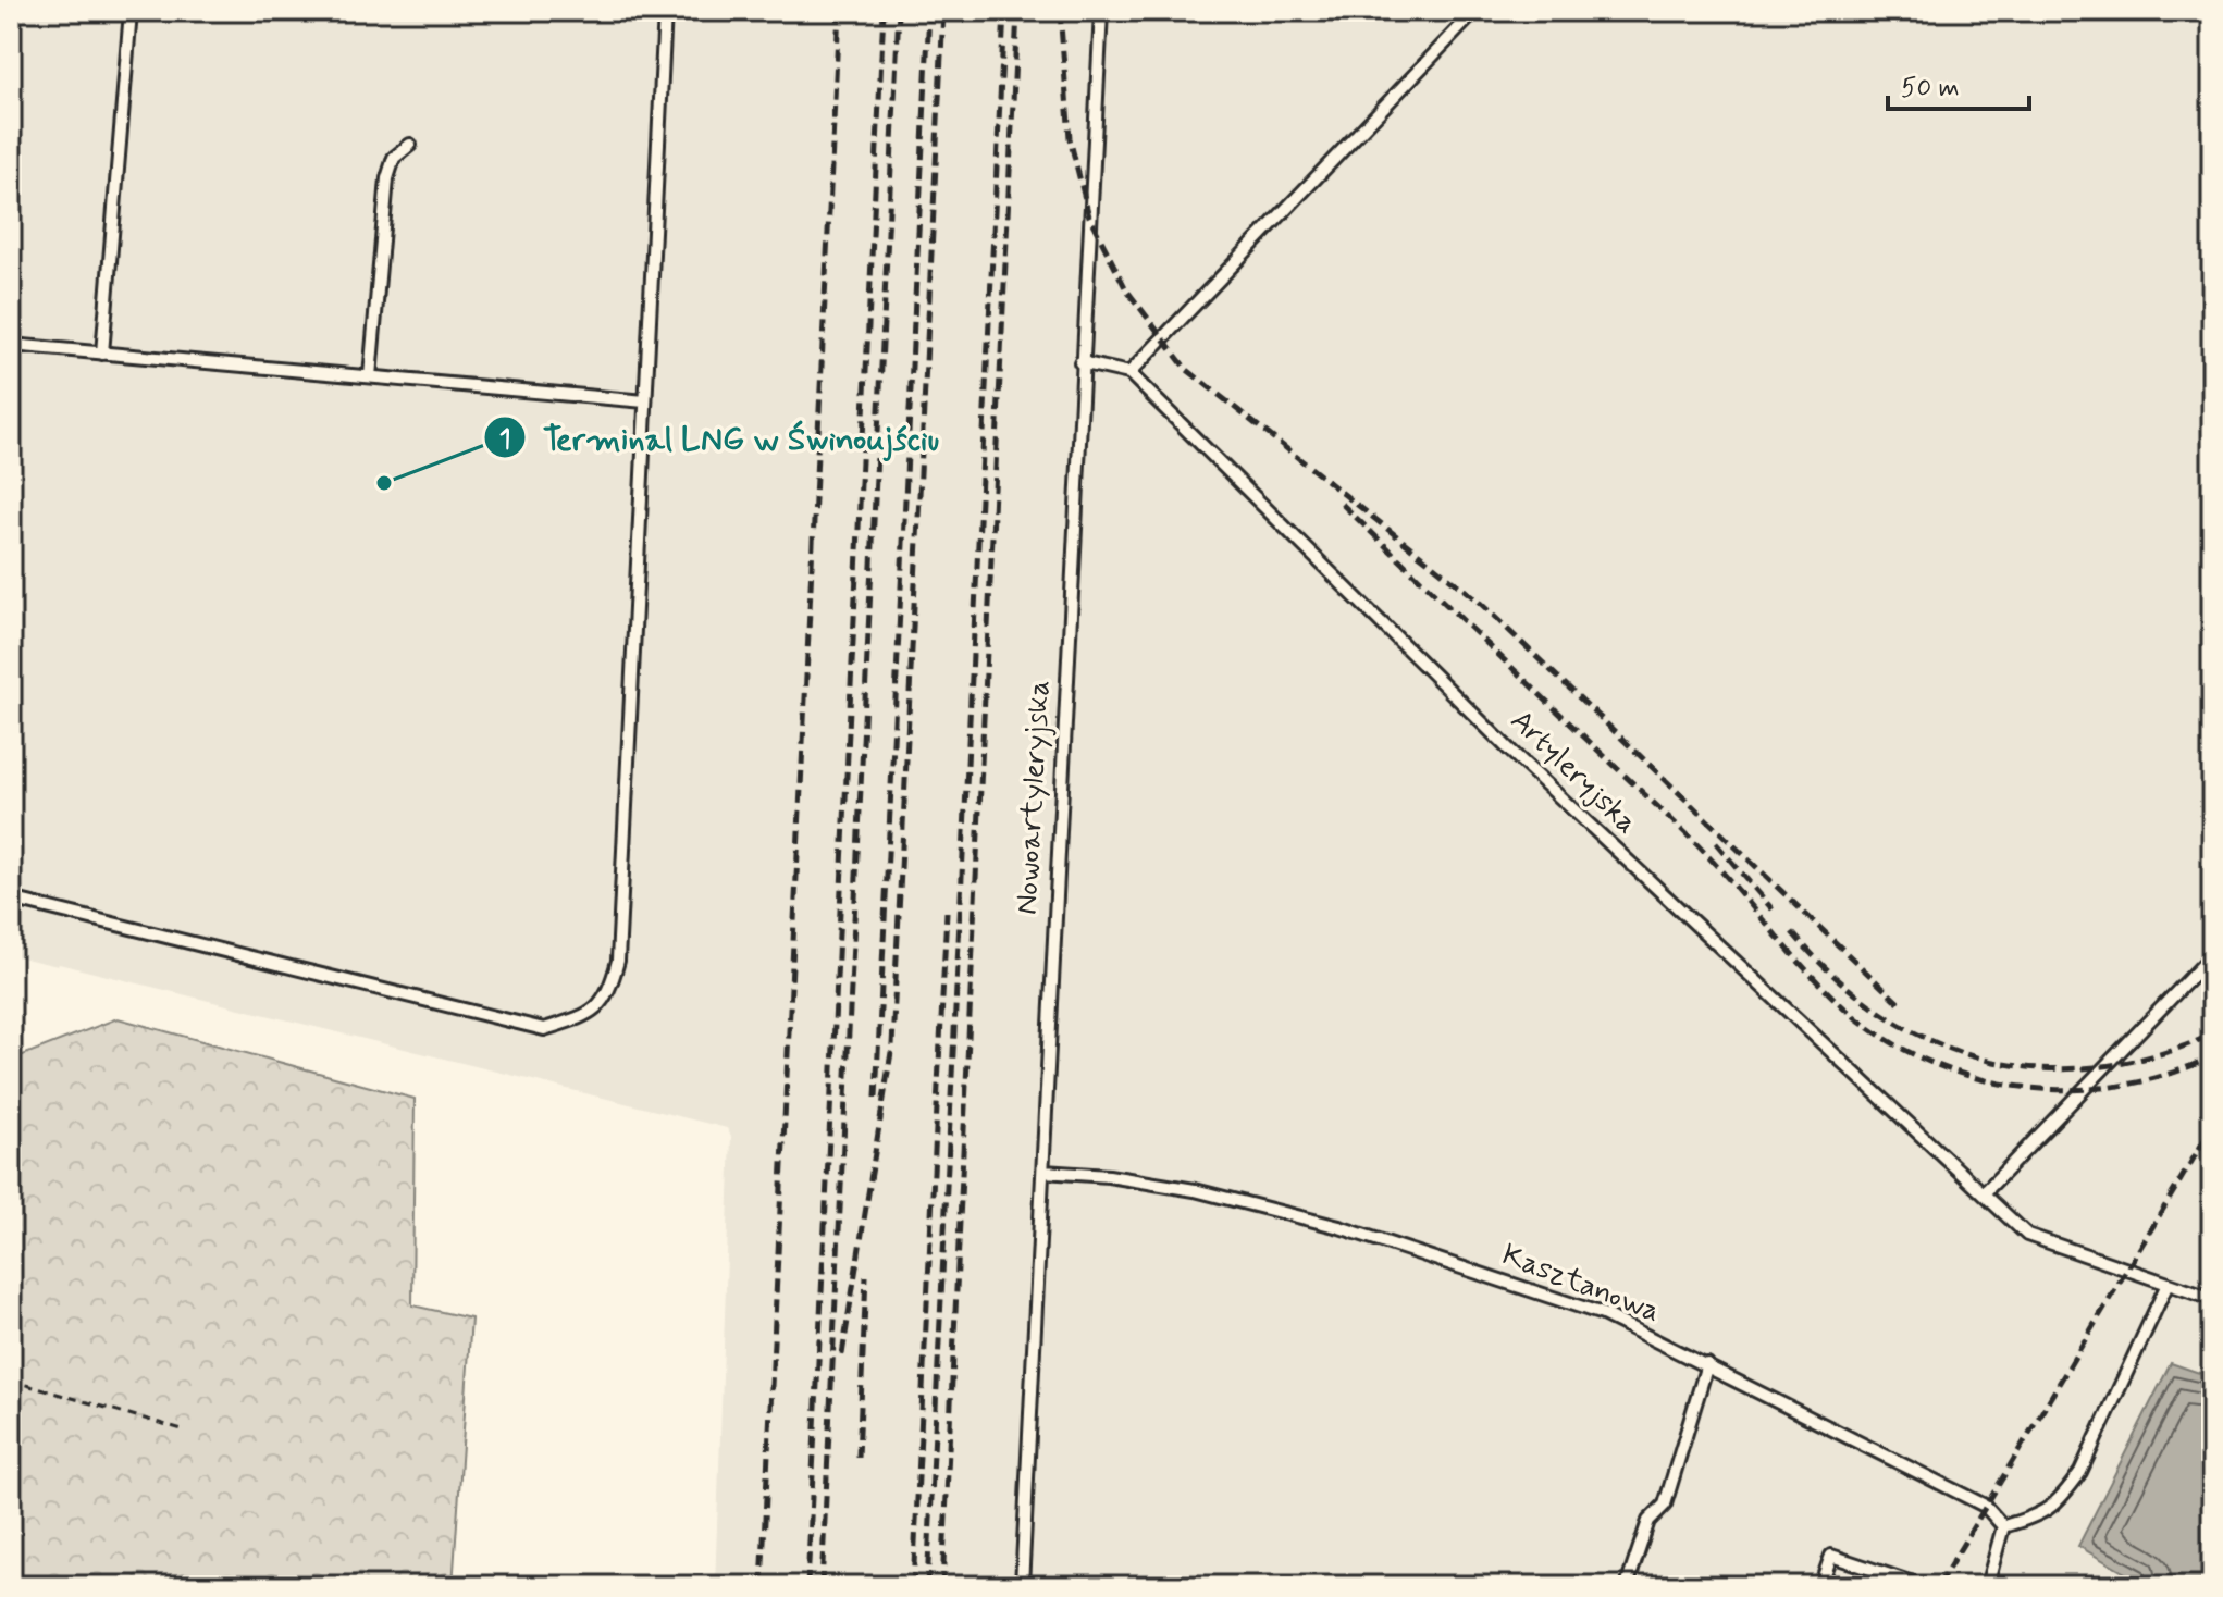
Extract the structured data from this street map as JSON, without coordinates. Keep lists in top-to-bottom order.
{
  "streets": {
    "lane": ["Artyleryjska", "Nowoartyleryjska", "Kasztanowa"]
  },
  "crossings": [
    ["Nowoartyleryjska", "Kasztanowa"]
  ],
  "places": ["Terminal LNG w Świnoujściu"],
  "scale_bar": "50 m"
}
